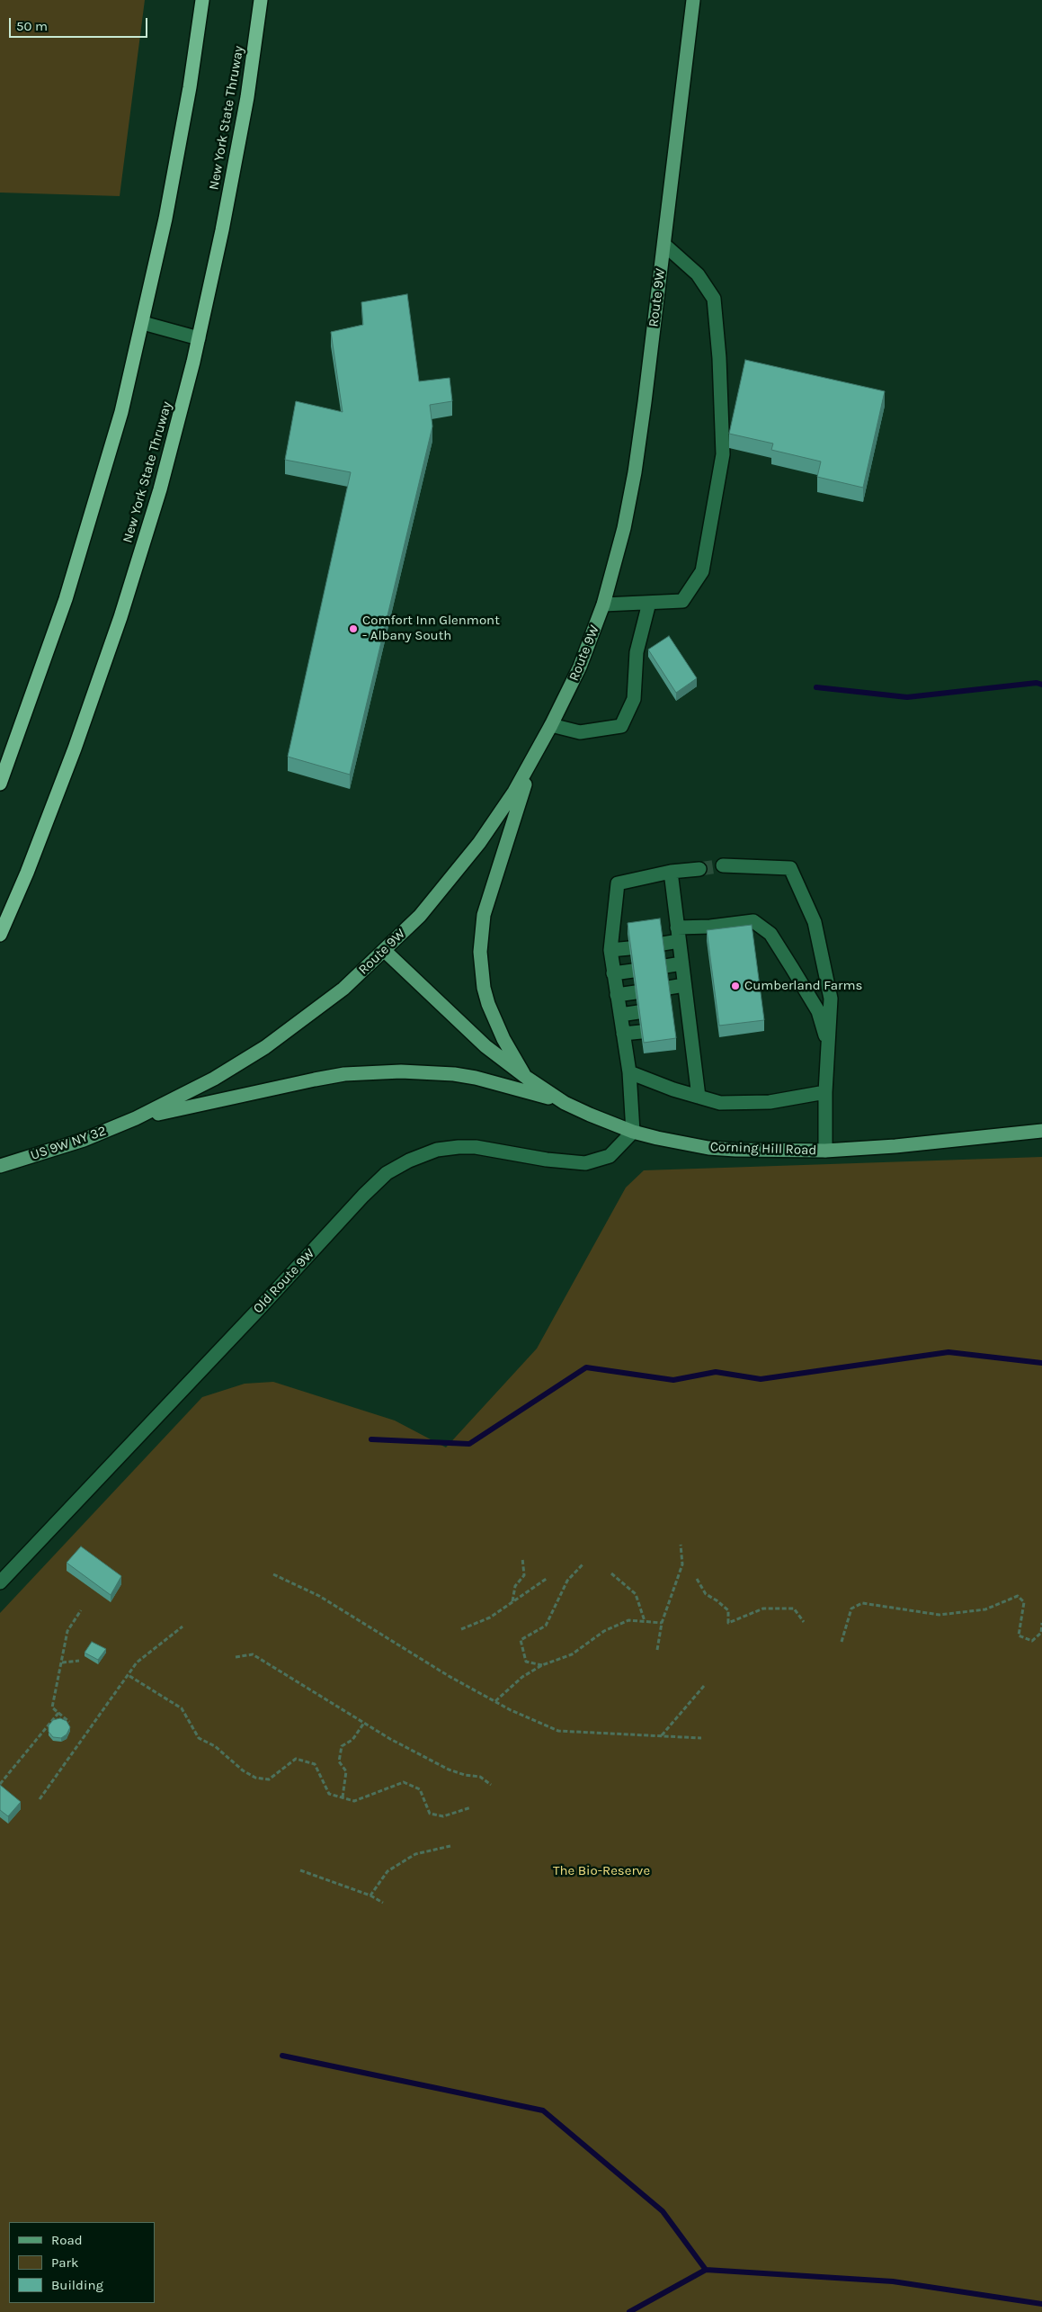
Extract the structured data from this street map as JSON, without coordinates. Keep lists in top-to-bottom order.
{
  "streets": {
    "highway": ["New York State Thruway"],
    "main road": ["Route 9W", "US 9W NY 32", "Corning Hill Road"],
    "street": ["Old Route 9W"]
  },
  "crossings": [
    ["Route 9W", "US 9W NY 32"],
    ["Route 9W", "Corning Hill Road"],
    ["Corning Hill Road", "Old Route 9W"]
  ],
  "parks": ["The Bio-Reserve"],
  "places": ["Comfort Inn Glenmont - Albany South", "Cumberland Farms"],
  "legend": ["Road", "Park", "Building"],
  "scale_bar": "50 m"
}
